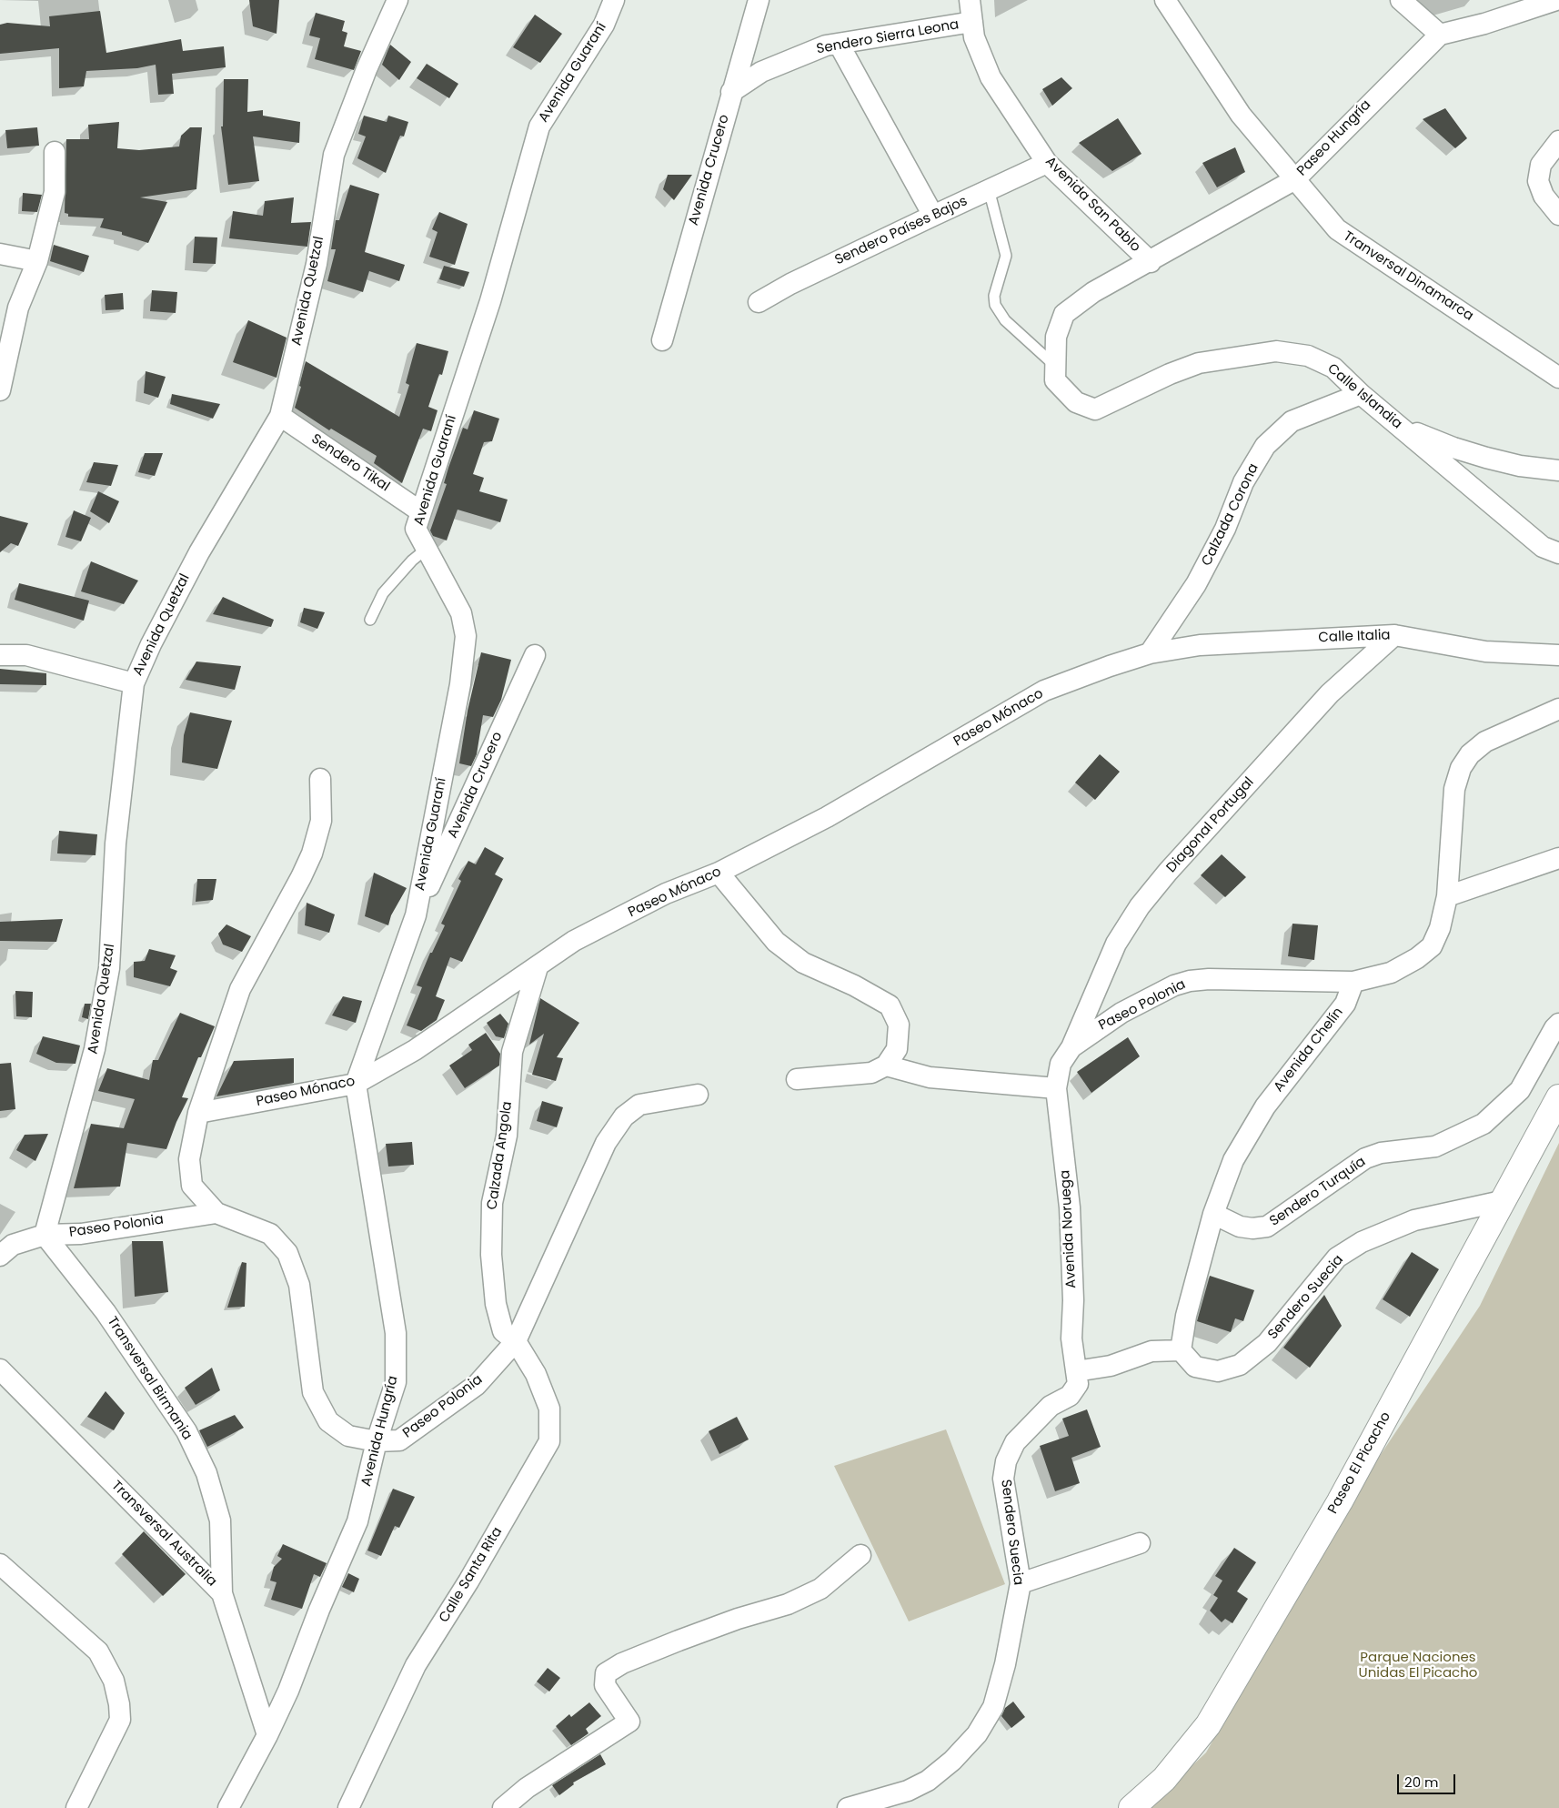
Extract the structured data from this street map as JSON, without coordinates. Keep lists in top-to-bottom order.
{
  "streets": {
    "street": [
      "Sendero Sierra Leona",
      "Avenida Guaraní",
      "Paseo Hungría",
      "Avenida Crucero",
      "Avenida San Pablo",
      "Sendero Países Bajos",
      "Tranversal Dinamarca",
      "Avenida Quetzal",
      "Calle Islandia",
      "Sendero Tikal",
      "Calzada Corona",
      "Calle Italia",
      "Paseo Mónaco",
      "Diagonal Portugal",
      "Paseo Polonia",
      "Avenida Chelín",
      "Calzada Angola",
      "Sendero Turquía",
      "Avenida Noruega",
      "Sendero Suecia",
      "Transversal Birmania",
      "Avenida Hungría",
      "Paseo El Picacho",
      "Transversal Australia",
      "Calle Santa Rita"
    ]
  },
  "crossings": [
    ["Sendero Sierra Leona", "Avenida Crucero"],
    ["Sendero Sierra Leona", "Avenida San Pablo"],
    ["Avenida Guaraní", "Avenida Crucero"],
    ["Avenida Guaraní", "Sendero Tikal"],
    ["Avenida Guaraní", "Paseo Mónaco"],
    ["Avenida Guaraní", "Avenida Hungría"],
    ["Paseo Hungría", "Avenida San Pablo"],
    ["Paseo Hungría", "Tranversal Dinamarca"],
    ["Paseo Hungría", "Calle Islandia"],
    ["Avenida San Pablo", "Sendero Países Bajos"],
    ["Avenida Quetzal", "Sendero Tikal"],
    ["Avenida Quetzal", "Paseo Polonia"],
    ["Avenida Quetzal", "Transversal Birmania"],
    ["Calle Islandia", "Calzada Corona"],
    ["Calzada Corona", "Calle Italia"],
    ["Calzada Corona", "Paseo Mónaco"],
    ["Calle Italia", "Paseo Mónaco"],
    ["Calle Italia", "Diagonal Portugal"],
    ["Paseo Mónaco", "Calzada Angola"],
    ["Paseo Mónaco", "Avenida Hungría"],
    ["Diagonal Portugal", "Paseo Polonia"],
    ["Paseo Polonia", "Avenida Chelín"],
    ["Paseo Polonia", "Calzada Angola"],
    ["Paseo Polonia", "Avenida Noruega"],
    ["Paseo Polonia", "Transversal Birmania"],
    ["Paseo Polonia", "Avenida Hungría"],
    ["Paseo Polonia", "Calle Santa Rita"],
    ["Avenida Chelín", "Sendero Turquía"],
    ["Avenida Chelín", "Sendero Suecia"],
    ["Calzada Angola", "Calle Santa Rita"],
    ["Avenida Noruega", "Sendero Suecia"],
    ["Sendero Suecia", "Paseo El Picacho"],
    ["Transversal Birmania", "Transversal Australia"],
    ["Avenida Hungría", "Transversal Australia"]
  ],
  "parks": ["Parque Naciones Unidas El Picacho"],
  "scale_bar": "20 m"
}
